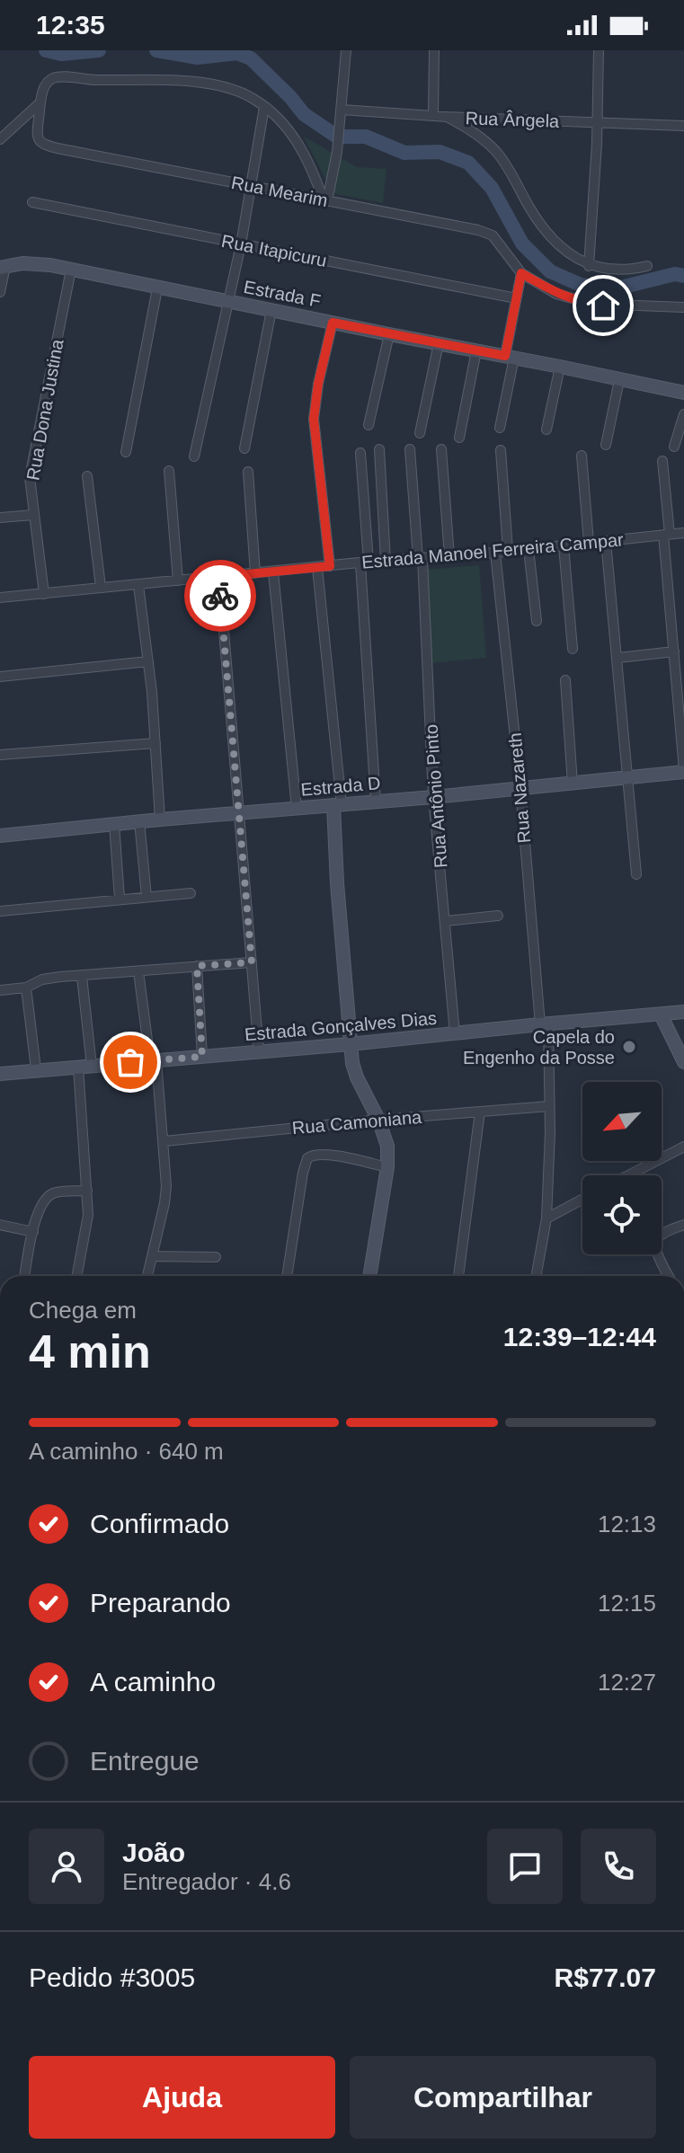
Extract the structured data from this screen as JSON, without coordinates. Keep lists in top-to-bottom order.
{
  "streets": {
    "street": [
      "Rua Ângela",
      "Rua Mearim",
      "Rua Itapicuru",
      "Estrada F",
      "Rua Dona Justina",
      "Estrada Manoel Ferreira Campar",
      "Estrada D",
      "Rua Nazareth",
      "Rua Antônio Pinto",
      "Estrada Gonçalves Dias",
      "Rua Camoniana"
    ]
  },
  "crossings": [
    ["Estrada F", "Rua Dona Justina"],
    ["Rua Dona Justina", "Estrada Manoel Ferreira Campar"],
    ["Estrada Manoel Ferreira Campar", "Rua Nazareth"],
    ["Estrada Manoel Ferreira Campar", "Rua Antônio Pinto"],
    ["Estrada D", "Rua Nazareth"],
    ["Estrada D", "Rua Antônio Pinto"],
    ["Rua Nazareth", "Estrada Gonçalves Dias"],
    ["Rua Nazareth", "Rua Camoniana"],
    ["Rua Antônio Pinto", "Estrada Gonçalves Dias"]
  ],
  "places": ["Capela do Engenho da Posse"],
  "north": "bottom left",
  "page": {
    "status": "12:35",
    "heading": ["4 min", "Chega em", "12:39–12:44"],
    "panel": [
      "João",
      "Entregador · 4.6",
      "Pedido #3005",
      "R$77.07"
    ],
    "bar": "A caminho · 640 m",
    "list": [
      ["Confirmado", "12:13"],
      ["Preparando", "12:15"],
      ["A caminho", "12:27"],
      "Entregue"
    ],
    "buttons": ["Ajuda", "Compartilhar"]
  }
}
